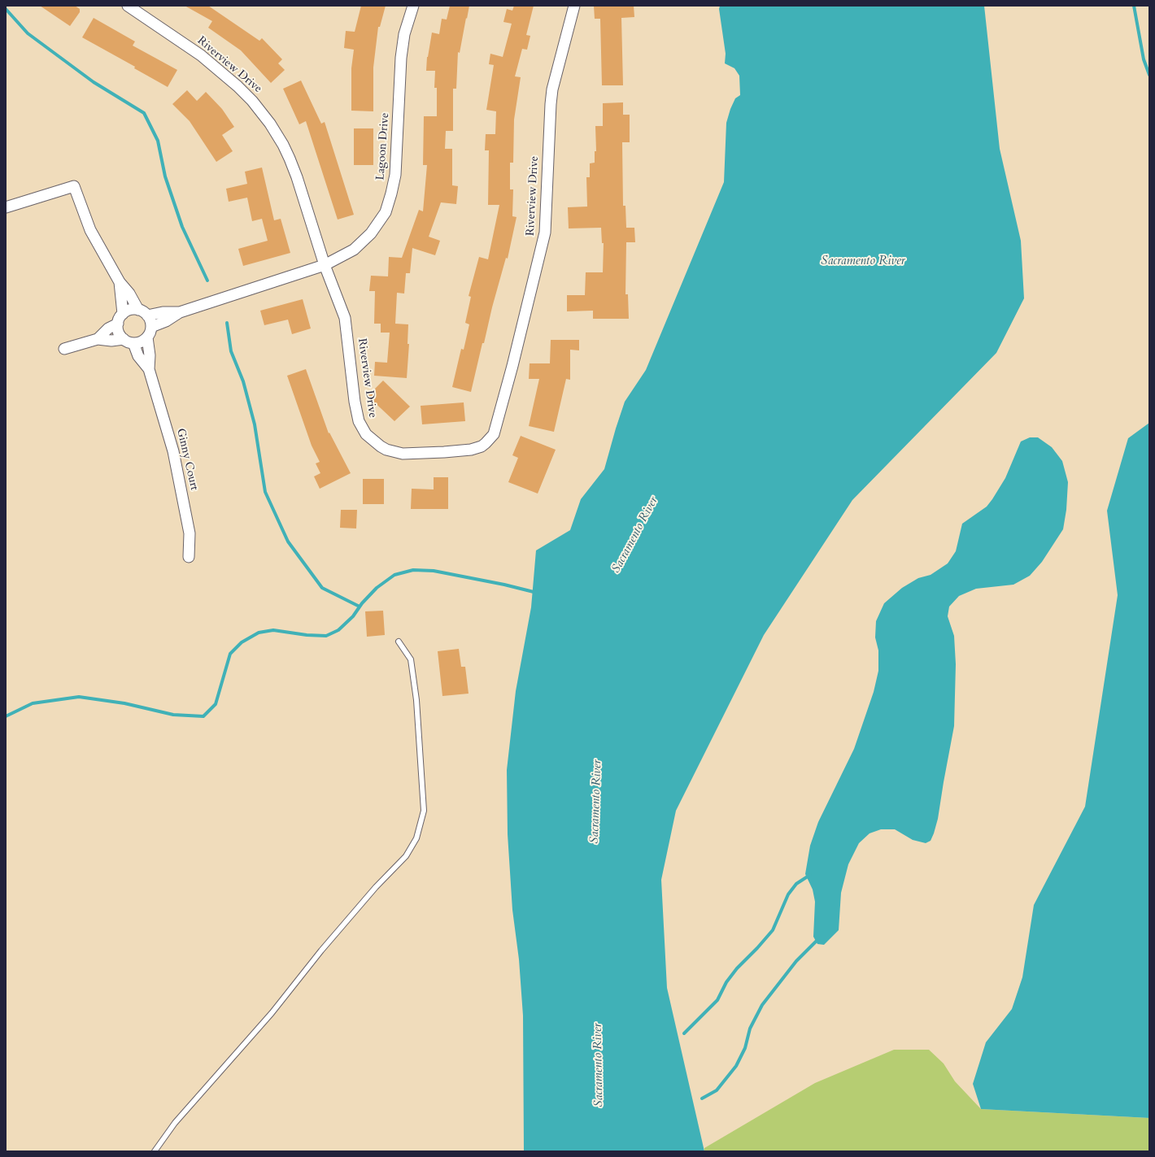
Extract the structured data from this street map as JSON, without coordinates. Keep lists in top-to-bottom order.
{
  "streets": {
    "street": ["Riverview Drive", "Lagoon Drive", "Ginny Court"]
  },
  "crossings": [
    ["Riverview Drive", "Lagoon Drive"]
  ],
  "water": ["Sacramento River"]
}
